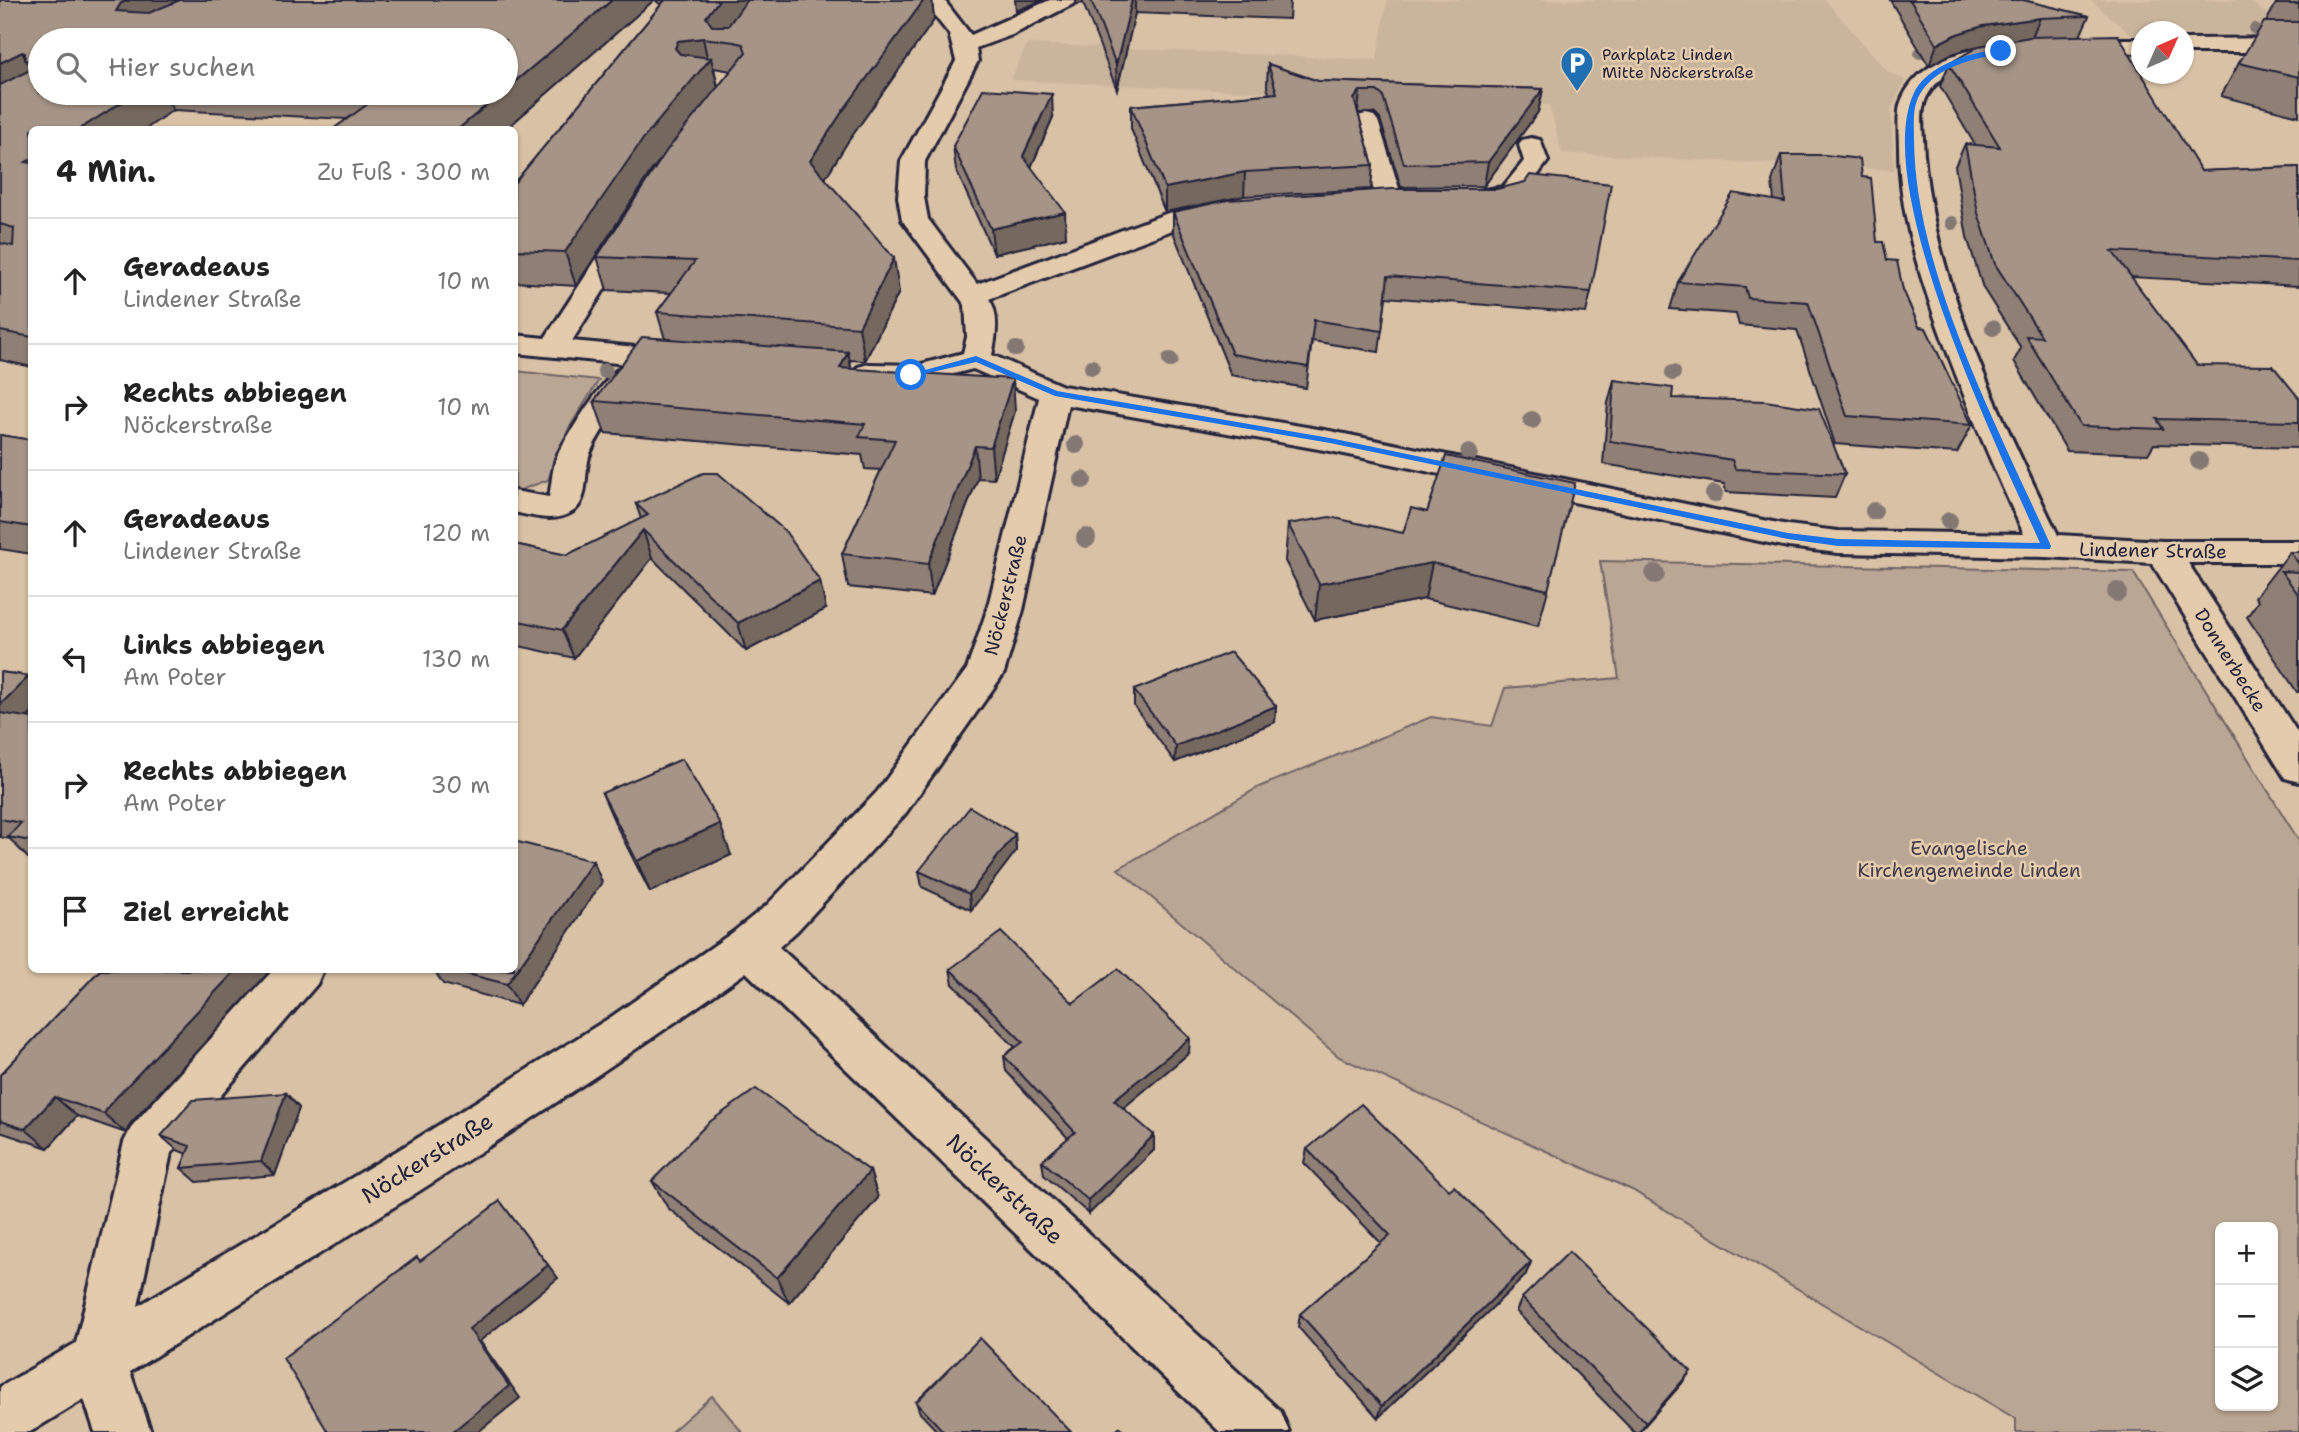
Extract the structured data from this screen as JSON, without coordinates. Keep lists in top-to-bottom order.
{
  "streets": {
    "street": ["Lindener Straße", "Nöckerstraße", "Donnerbecke"]
  },
  "crossings": [
    ["Lindener Straße", "Nöckerstraße"],
    ["Lindener Straße", "Donnerbecke"]
  ],
  "parks": ["Evangelische Kirchengemeinde Linden"],
  "places": {
    "parking": ["Parkplatz Linden Mitte Nöckerstraße"]
  },
  "north": "top right",
  "page": {
    "search": "Hier suchen",
    "heading": ["4 Min.", "Zu Fuß · 300 m"],
    "list": [
      ["Geradeaus", "Lindener Straße", "10 m"],
      ["Rechts abbiegen", "Nöckerstraße", "10 m"],
      ["Geradeaus", "Lindener Straße", "120 m"],
      ["Links abbiegen", "Am Poter", "130 m"],
      ["Rechts abbiegen", "Am Poter", "30 m"],
      "Ziel erreicht"
    ],
    "map_buttons": ["+", "−"]
  }
}
